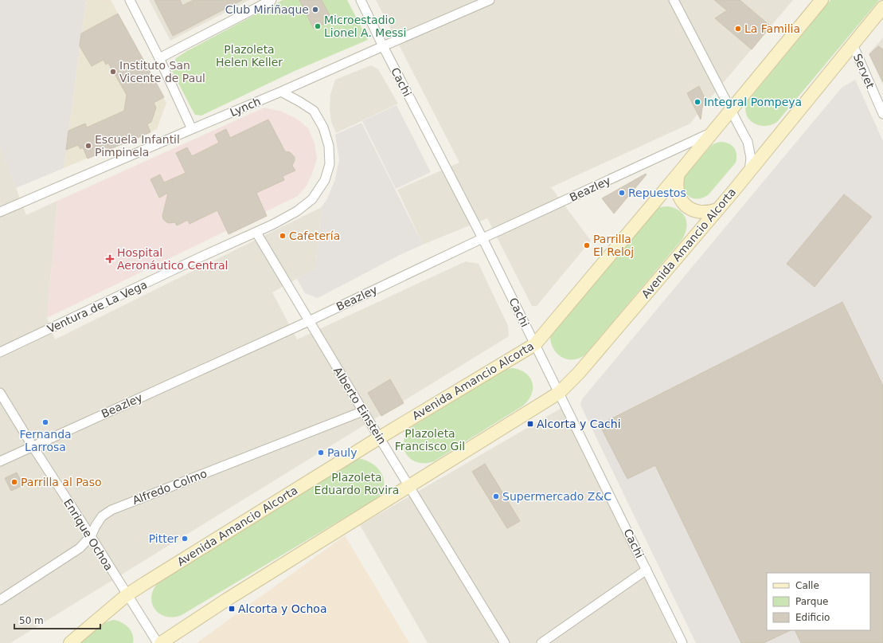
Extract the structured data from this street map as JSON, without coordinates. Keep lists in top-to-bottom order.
{
  "streets": {
    "main road": ["Avenida Amancio Alcorta"],
    "street": [
      "Servet",
      "Cachi",
      "Lynch",
      "Beazley",
      "Ventura de La Vega",
      "Alberto Einstein",
      "Alfredo Colmo",
      "Enrique Ochoa"
    ]
  },
  "crossings": [
    ["Servet", "Avenida Amancio Alcorta"],
    ["Cachi", "Lynch"],
    ["Cachi", "Beazley"],
    ["Cachi", "Avenida Amancio Alcorta"],
    ["Lynch", "Ventura de La Vega"],
    ["Beazley", "Avenida Amancio Alcorta"],
    ["Beazley", "Alberto Einstein"],
    ["Beazley", "Enrique Ochoa"],
    ["Avenida Amancio Alcorta", "Alberto Einstein"],
    ["Avenida Amancio Alcorta", "Enrique Ochoa"],
    ["Ventura de La Vega", "Alberto Einstein"],
    ["Alberto Einstein", "Alfredo Colmo"],
    ["Alfredo Colmo", "Enrique Ochoa"]
  ],
  "parks": ["Plazoleta Helen Keller", "Plazoleta Francisco Gil", "Plazoleta Eduardo Rovira"],
  "places": {
    "other": [
      "Club Miriñaque",
      "Microestadio Lionel A. Messi",
      "La Familia",
      "Instituto San Vicente de Paul",
      "Integral Pompeya",
      "Escuela Infantil Pimpinela",
      "Repuestos",
      "Cafetería",
      "Parrilla El Reloj",
      "Fernanda Larrosa",
      "Pauly",
      "Parrilla al Paso",
      "Supermercado Z&C",
      "Pitter"
    ],
    "health": ["Hospital Aeronáutico Central"],
    "transit": ["Alcorta y Cachi", "Alcorta y Ochoa"]
  },
  "legend": ["Calle", "Parque", "Edificio"],
  "scale_bar": "50 m"
}
